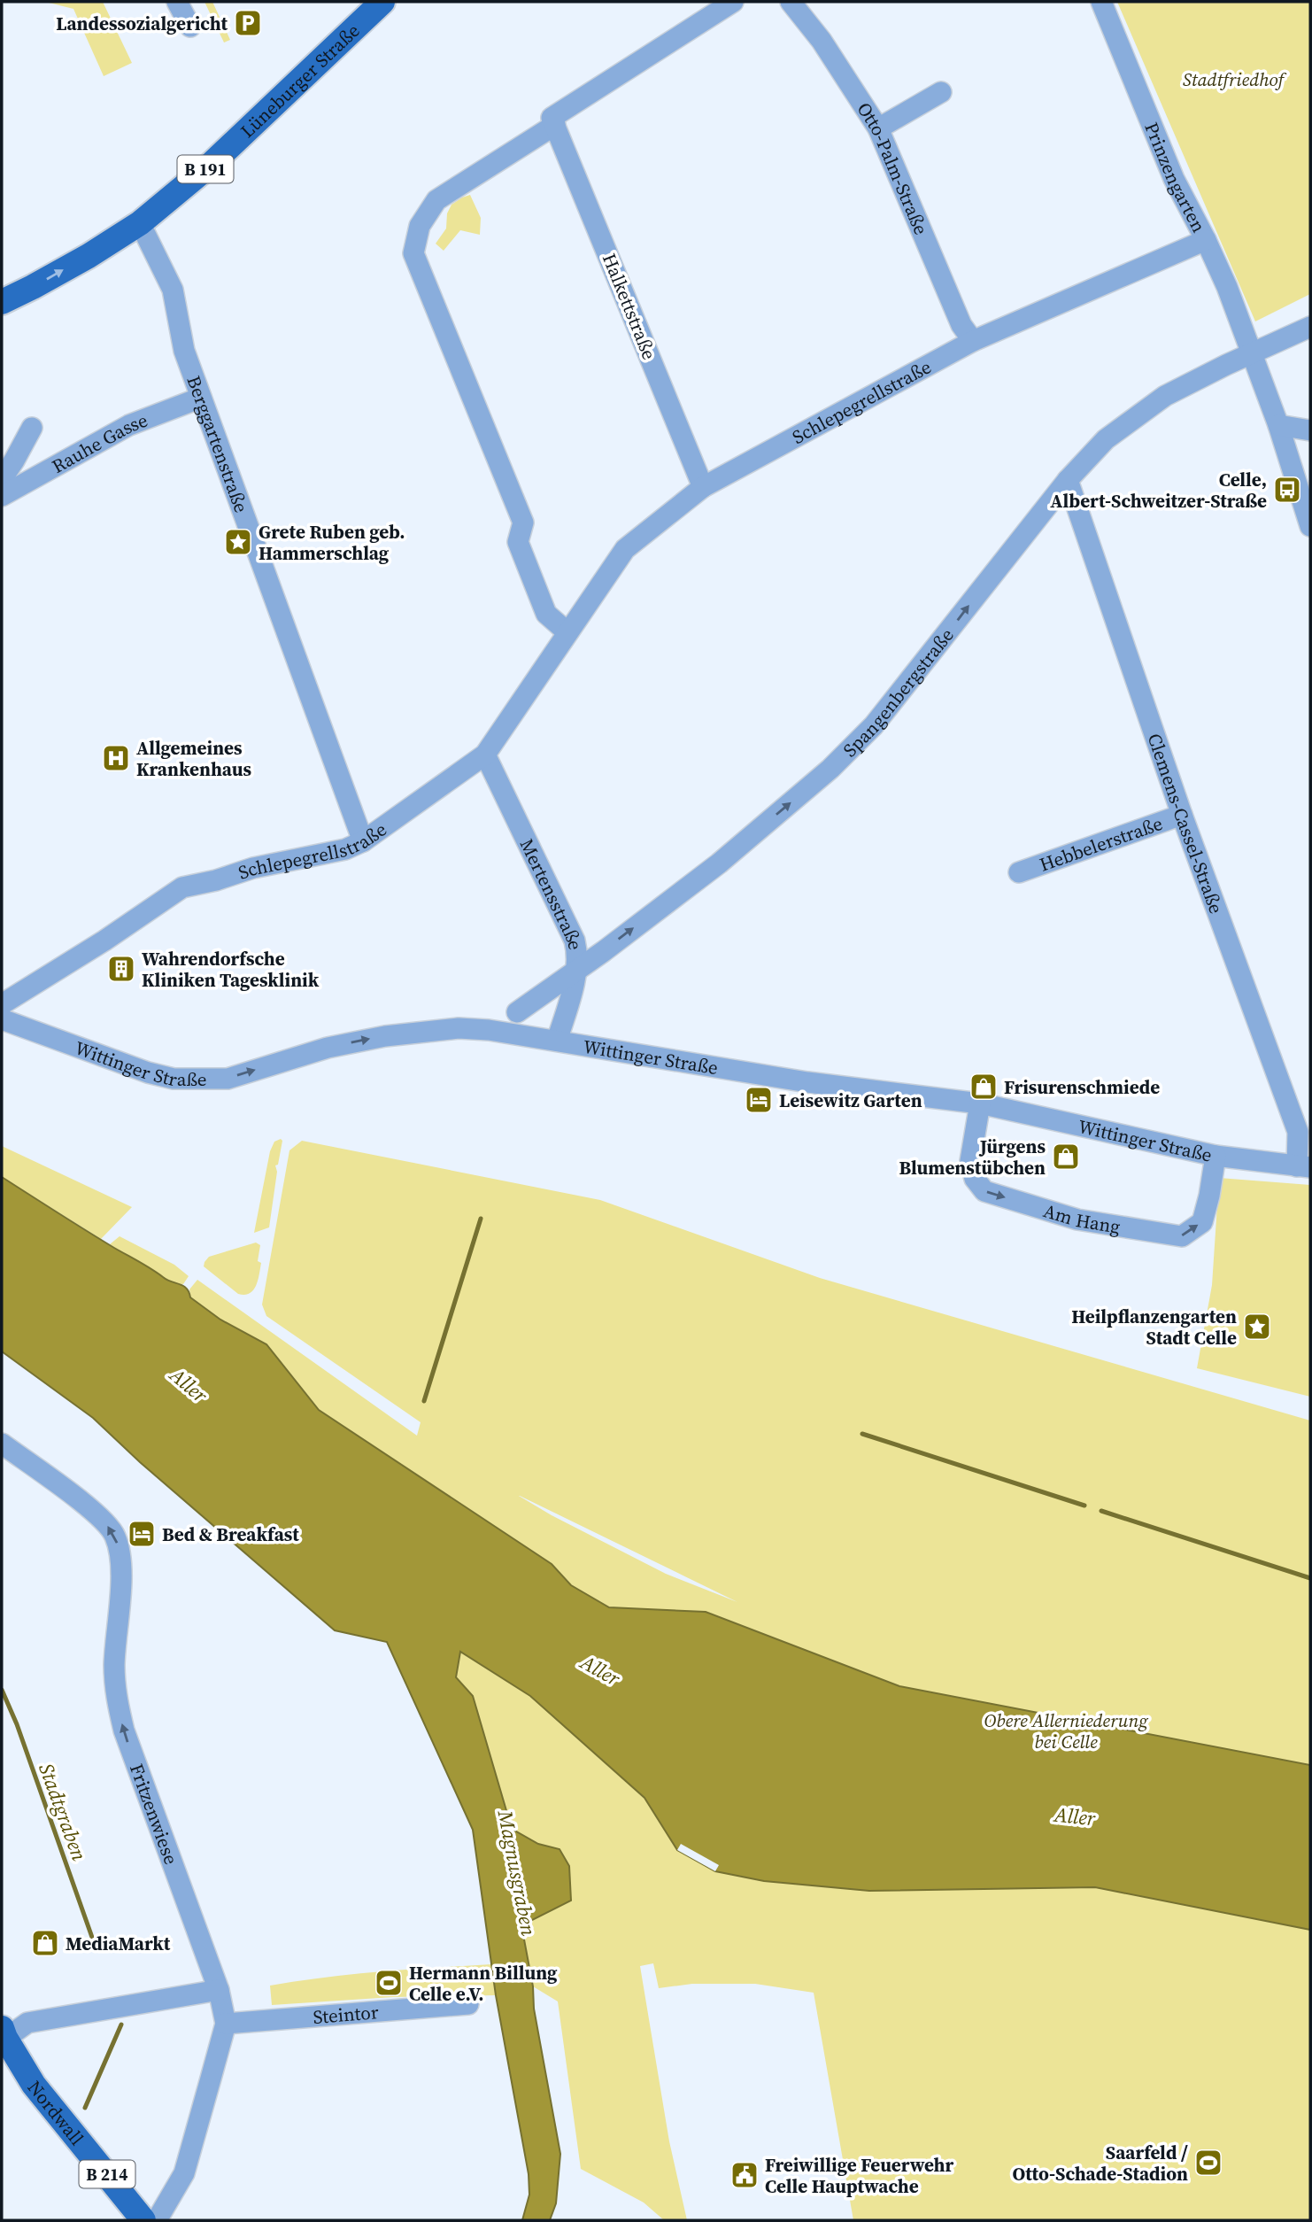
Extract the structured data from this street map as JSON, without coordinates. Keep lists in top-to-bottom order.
{
  "streets": {
    "main road": [
      "Lüneburger Straße",
      "B 191",
      "Nordwall",
      "B 214"
    ],
    "street": [
      "Otto-Palm-Straße",
      "Prinzengarten",
      "Halkettstraße",
      "Schlepegrellstraße",
      "Rauhe Gasse",
      "Berggartenstraße",
      "Spangenbergstraße",
      "Clemens-Cassel-Straße",
      "Hebbelerstraße",
      "Mertensstraße",
      "Wittinger Straße",
      "Am Hang",
      "Fritzenwiese",
      "Steintor"
    ]
  },
  "crossings": [
    ["Lüneburger Straße", "Berggartenstraße"],
    ["Otto-Palm-Straße", "Schlepegrellstraße"],
    ["Prinzengarten", "Schlepegrellstraße"],
    ["Prinzengarten", "Spangenbergstraße"],
    ["Halkettstraße", "Schlepegrellstraße"],
    ["Schlepegrellstraße", "Berggartenstraße"],
    ["Schlepegrellstraße", "Mertensstraße"],
    ["Rauhe Gasse", "Berggartenstraße"],
    ["Spangenbergstraße", "Clemens-Cassel-Straße"],
    ["Spangenbergstraße", "Mertensstraße"],
    ["Clemens-Cassel-Straße", "Hebbelerstraße"],
    ["Clemens-Cassel-Straße", "Wittinger Straße"],
    ["Mertensstraße", "Wittinger Straße"],
    ["Wittinger Straße", "Am Hang"],
    ["Fritzenwiese", "Steintor"]
  ],
  "one_way": ["Spangenbergstraße", "Wittinger Straße", "Fritzenwiese"],
  "water": ["Aller", "Stadtgraben", "Magnusgraben"],
  "parks": ["Stadtfriedhof", "Obere Allerniederung bei Celle"],
  "places": {
    "parking": ["Landessozialgericht"],
    "bus stop": ["Celle, Albert-Schweitzer-Straße"],
    "place": ["Grete Ruben geb. Hammerschlag", "Heilpflanzengarten Stadt Celle"],
    "hospital": ["Allgemeines Krankenhaus"],
    "building": ["Wahrendorfsche Kliniken Tagesklinik"],
    "shop": ["Frisurenschmiede", "Jürgens Blumenstübchen", "MediaMarkt"],
    "hotel": ["Leisewitz Garten", "Bed & Breakfast"],
    "sports": ["Hermann Billung Celle e.V.", "Saarfeld / Otto-Schade-Stadion"],
    "public building": ["Freiwillige Feuerwehr Celle Hauptwache"]
  }
}
